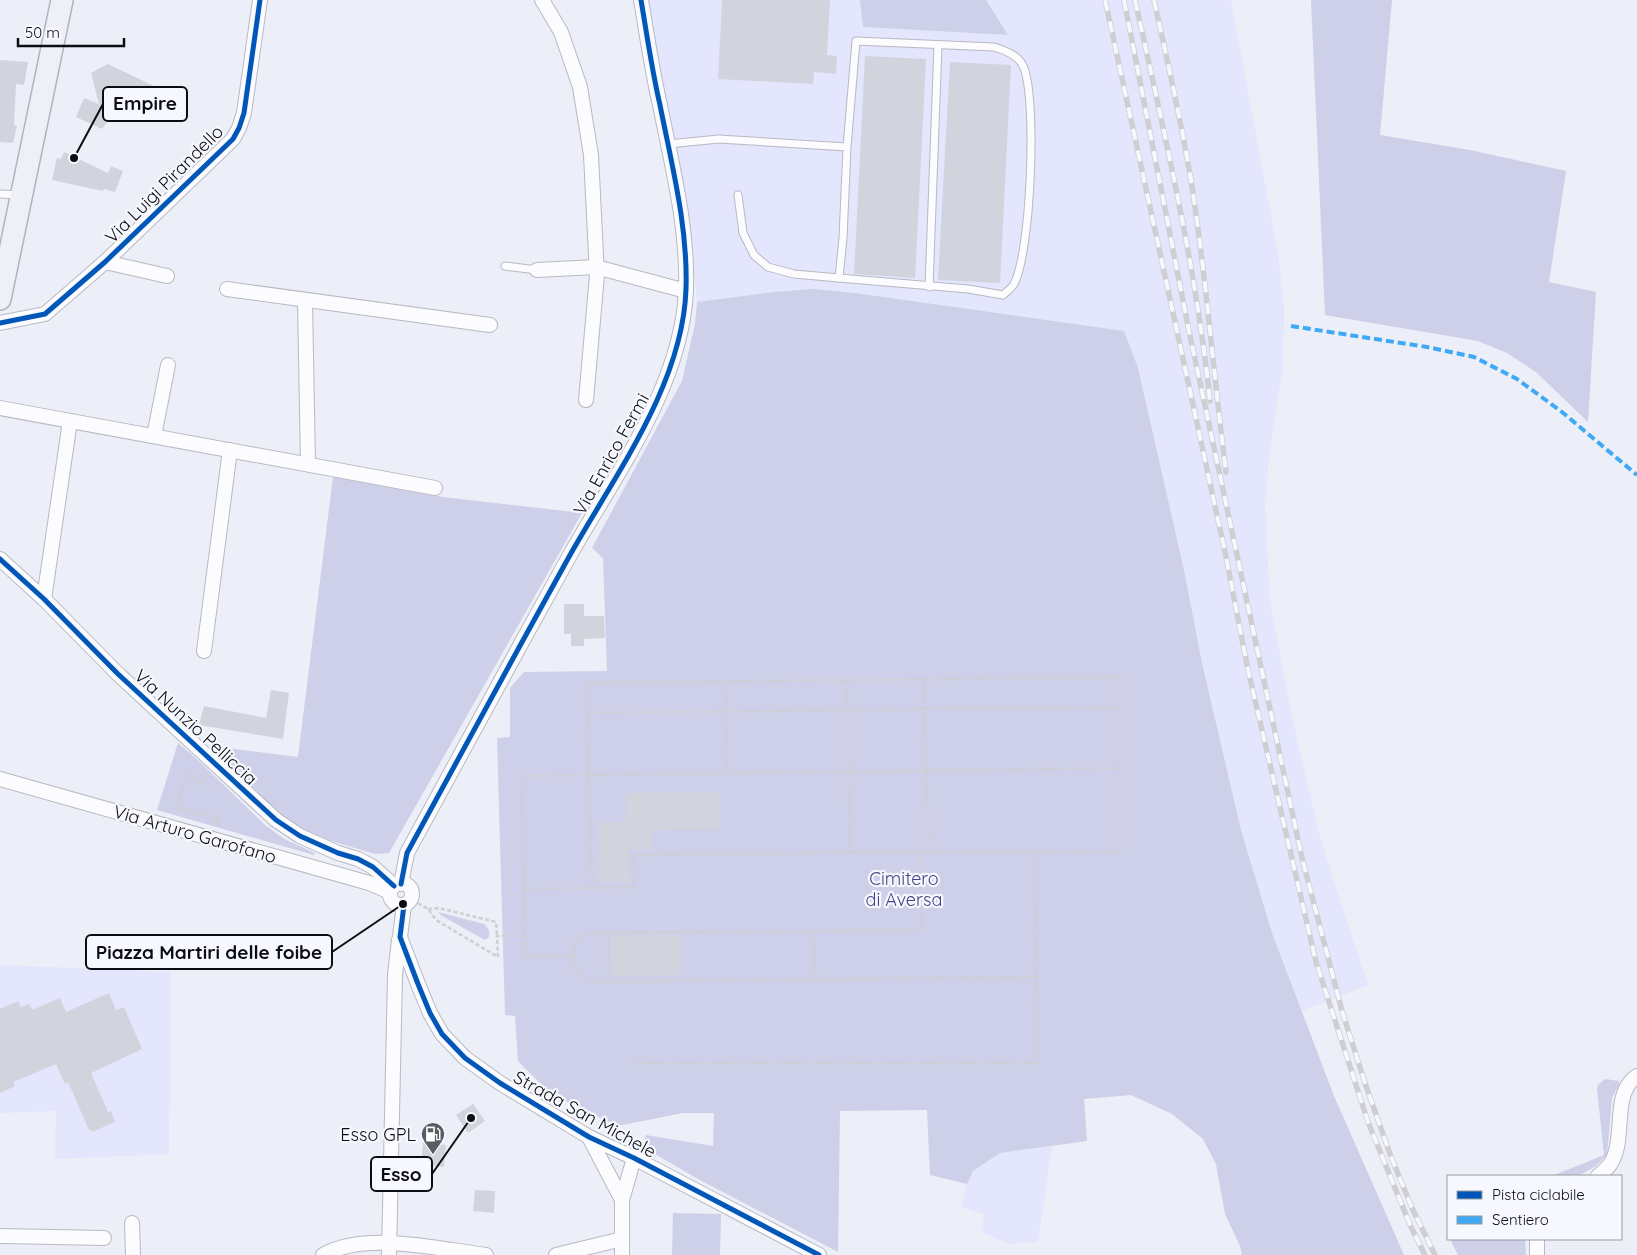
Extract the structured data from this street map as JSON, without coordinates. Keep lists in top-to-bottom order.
{
  "streets": {
    "street": [
      "Via Luigi Pirandello",
      "Via Enrico Fermi",
      "Via Nunzio Pelliccia",
      "Via Arturo Garofano",
      "Strada San Michele"
    ]
  },
  "crossings": [
    ["Via Enrico Fermi", "Via Nunzio Pelliccia"],
    ["Via Enrico Fermi", "Via Arturo Garofano"],
    ["Via Enrico Fermi", "Strada San Michele"],
    ["Via Nunzio Pelliccia", "Via Arturo Garofano"],
    ["Via Nunzio Pelliccia", "Strada San Michele"],
    ["Via Arturo Garofano", "Strada San Michele"]
  ],
  "parks": ["Cimitero di Aversa"],
  "places": {
    "other": ["Empire", "Piazza Martiri delle foibe", "Esso"],
    "fuel station": ["Esso GPL"]
  },
  "legend": ["Pista ciclabile", "Sentiero"],
  "scale_bar": "50 m"
}
